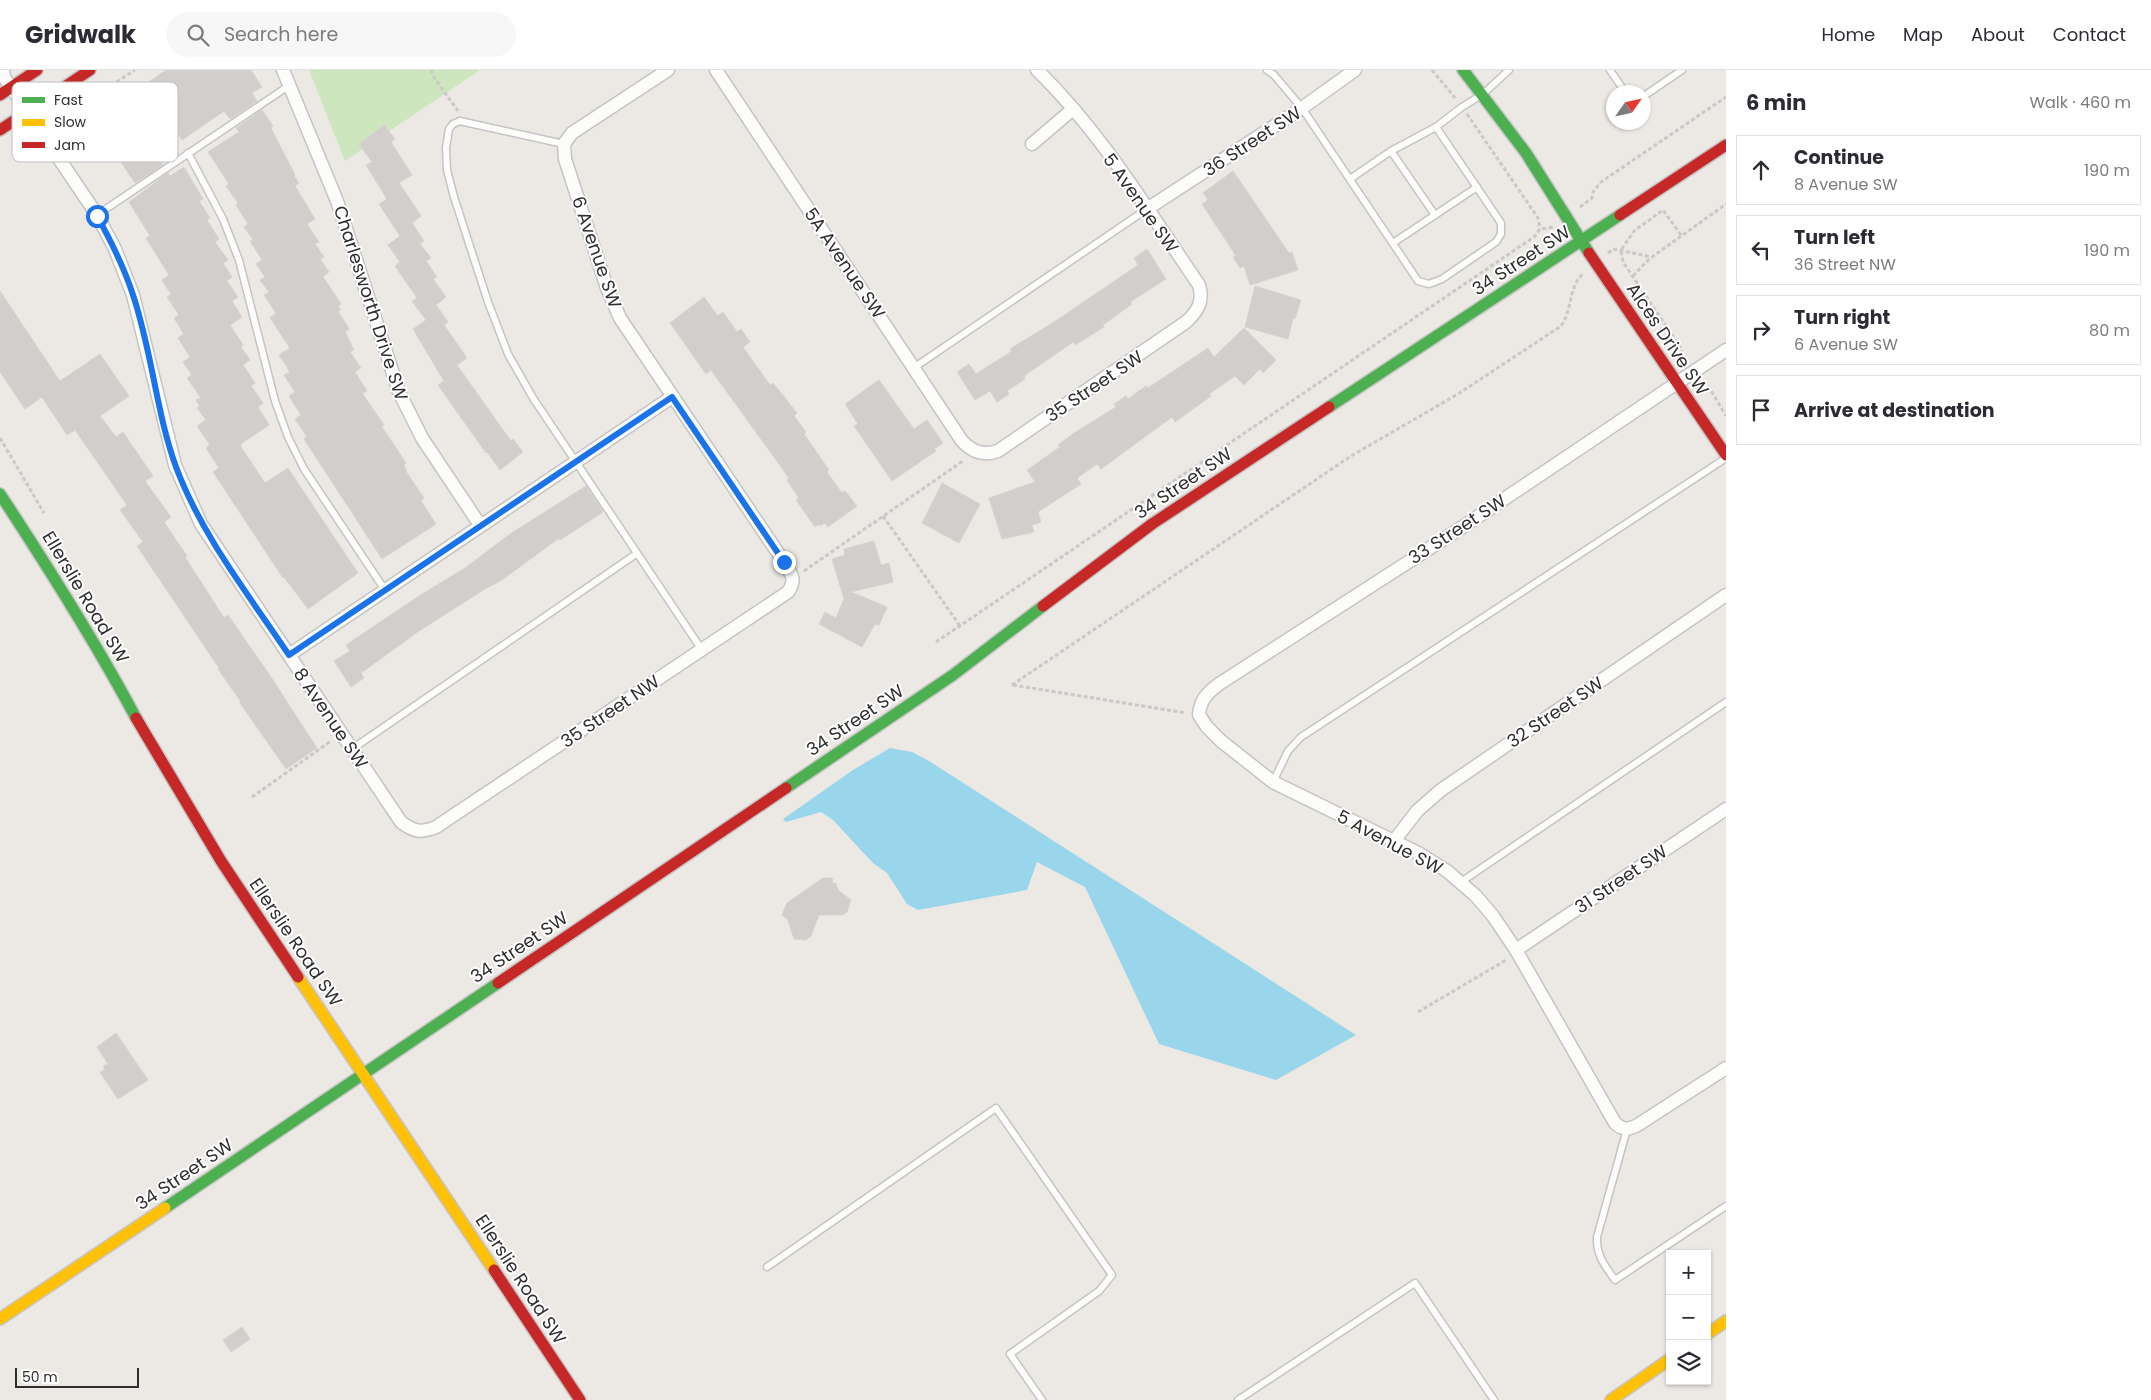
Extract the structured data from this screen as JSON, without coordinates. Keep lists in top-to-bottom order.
{
  "streets": {
    "main road": ["34 Street SW", "Alces Drive SW", "Ellerslie Road SW"],
    "street": [
      "36 Street SW",
      "5 Avenue SW",
      "6 Avenue SW",
      "5A Avenue SW",
      "Charlesworth Drive SW",
      "35 Street SW",
      "33 Street SW",
      "35 Street NW",
      "32 Street SW",
      "8 Avenue SW",
      "31 Street SW"
    ]
  },
  "crossings": [
    ["36 Street SW", "5 Avenue SW"],
    ["5 Avenue SW", "35 Street SW"],
    ["5 Avenue SW", "33 Street SW"],
    ["5 Avenue SW", "32 Street SW"],
    ["5 Avenue SW", "31 Street SW"],
    ["6 Avenue SW", "35 Street NW"],
    ["34 Street SW", "Alces Drive SW"],
    ["34 Street SW", "Ellerslie Road SW"],
    ["5A Avenue SW", "35 Street SW"],
    ["Alces Drive SW", "33 Street SW"],
    ["35 Street NW", "8 Avenue SW"]
  ],
  "legend": ["Fast", "Slow", "Jam"],
  "scale_bar": "50 m",
  "north": "top right",
  "page": {
    "header": "Gridwalk",
    "search": "Search here",
    "nav": [
      "Home",
      "Map",
      "About",
      "Contact"
    ],
    "heading": ["6 min", "Walk · 460 m"],
    "list": [
      ["Continue", "8 Avenue SW", "190 m"],
      ["Turn left", "36 Street NW", "190 m"],
      ["Turn right", "6 Avenue SW", "80 m"],
      "Arrive at destination"
    ],
    "map_buttons": ["+", "−"],
    "scale": "50 m"
  }
}
